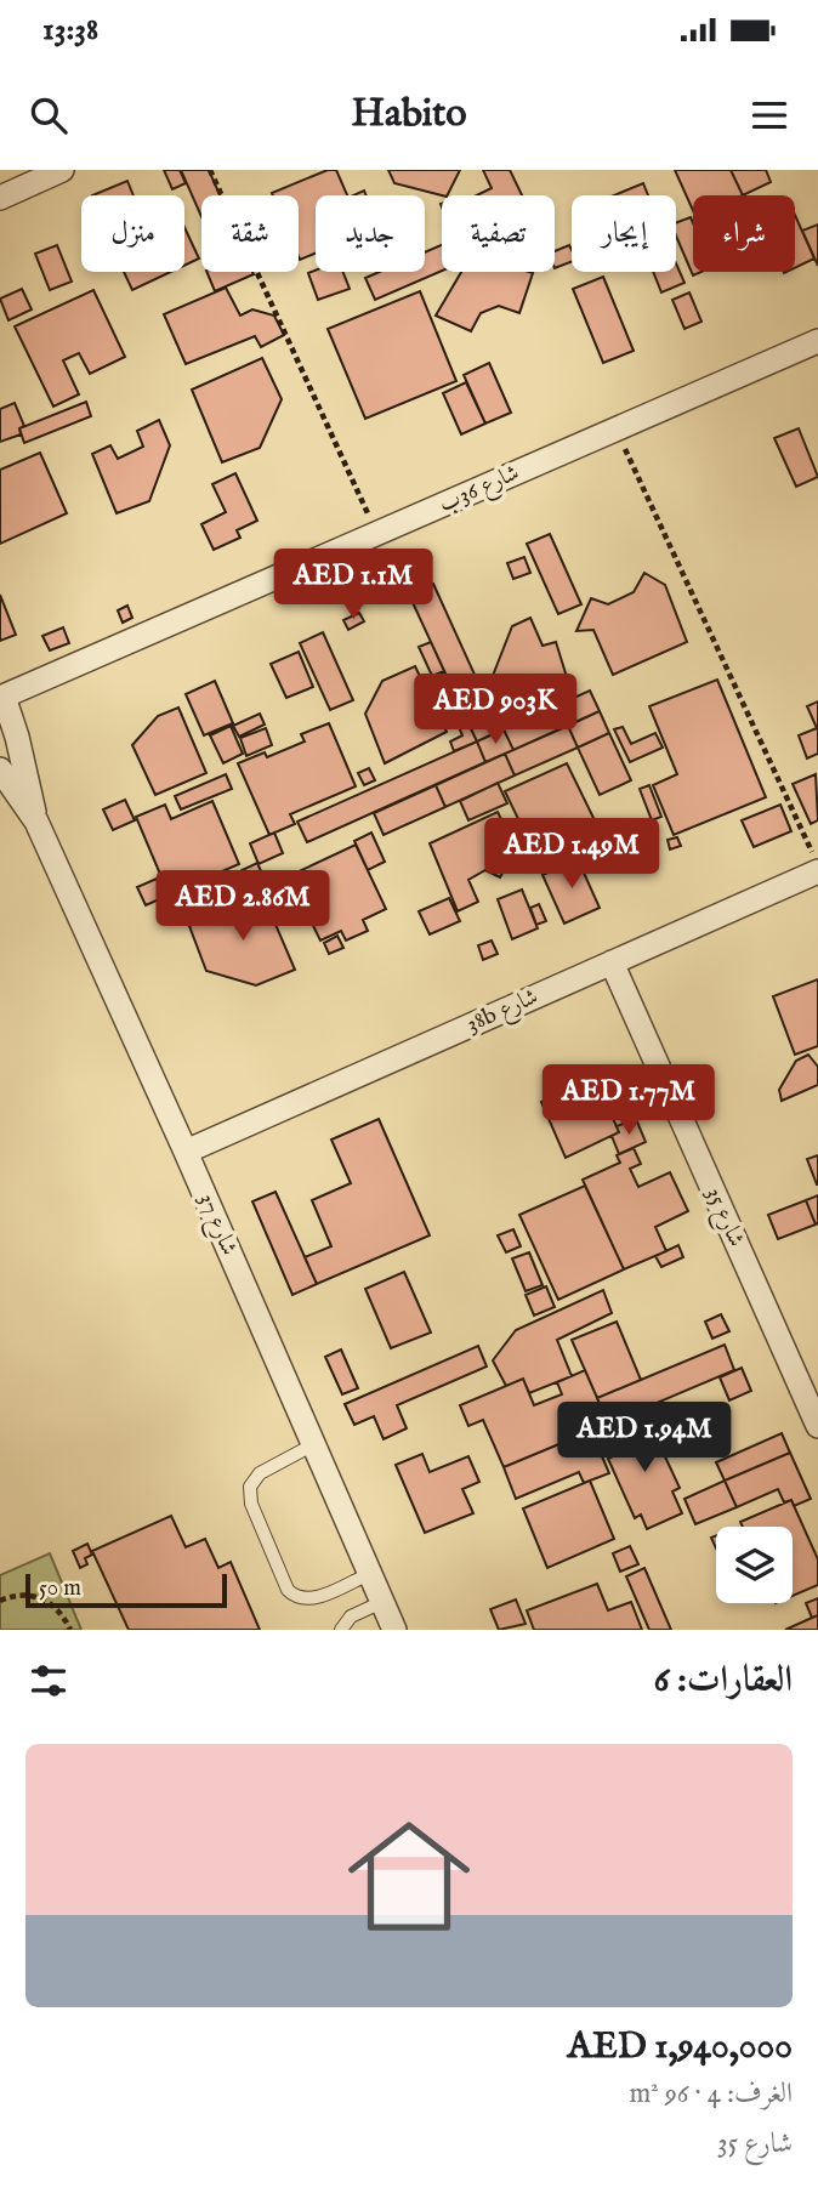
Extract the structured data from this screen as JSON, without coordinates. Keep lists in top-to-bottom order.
{
  "streets": {
    "street": [
      "شارع 36ب",
      "38b شارع",
      "شارع 35",
      "شارع 37"
    ]
  },
  "crossings": [
    ["شارع 36ب", "شارع 37"],
    ["38b شارع", "شارع 35"],
    ["38b شارع", "شارع 37"]
  ],
  "scale_bar": "50 m",
  "page": {
    "status": "13:38",
    "header": "Habito",
    "chip": [
      "شراء",
      "إيجار",
      "تصفية",
      "جديد",
      "شقة",
      "منزل"
    ],
    "price": [
      "AED 1.1M",
      "AED 903K",
      "AED 1.49M",
      "AED 2.86M",
      "AED 1.77M",
      "AED 1.94M"
    ],
    "scale": "50 m",
    "heading": "العقارات: 6",
    "list": [
      {
        "name": "AED 1,940,000",
        "note": "الغرف: 4 · 96 m² · شارع 35"
      }
    ]
  }
}
